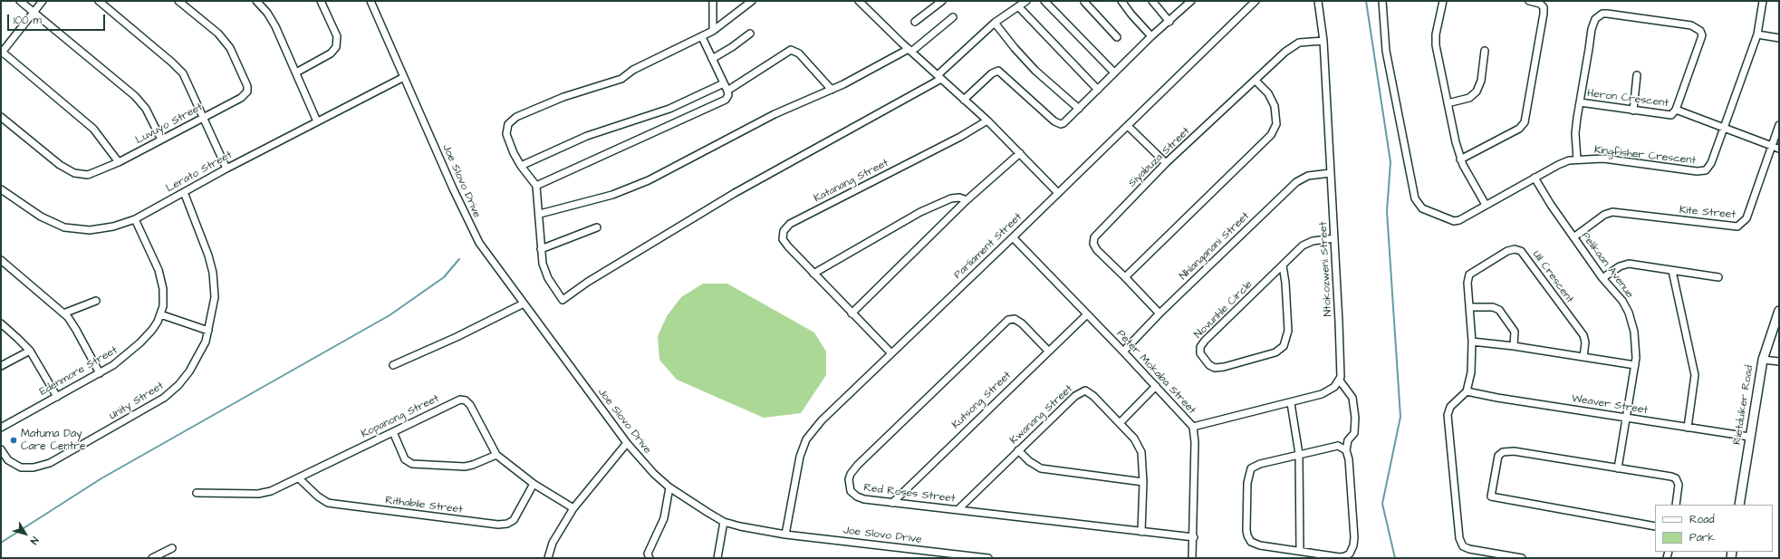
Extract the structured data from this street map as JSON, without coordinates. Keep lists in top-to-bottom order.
{
  "streets": {
    "street": [
      "Heron Crescent",
      "Luvuyo Street",
      "Kingfisher Crescent",
      "Siyabuza Street",
      "Lerato Street",
      "Joe Slovo Drive",
      "Katanang Street",
      "Kite Street",
      "Parliament Street",
      "Nhlanganani Street",
      "Pelikaan Avenue",
      "Ntokozweni Street",
      "Uil Crescent",
      "Novunhle Circle",
      "Edenmore Street",
      "Peter Mokaba Street",
      "Kutsong Street",
      "Unity Street",
      "Weaver Street",
      "Rietduiker Road",
      "Kwanang Street",
      "Kopanong Street",
      "Red Roses Street",
      "Rithabile Street"
    ]
  },
  "crossings": [
    ["Heron Crescent", "Kingfisher Crescent"],
    ["Kingfisher Crescent", "Pelikaan Avenue"],
    ["Siyabuza Street", "Nhlanganani Street"],
    ["Siyabuza Street", "Ntokozweni Street"],
    ["Lerato Street", "Joe Slovo Drive"],
    ["Lerato Street", "Edenmore Street"],
    ["Lerato Street", "Unity Street"],
    ["Joe Slovo Drive", "Parliament Street"],
    ["Katanang Street", "Parliament Street"],
    ["Kite Street", "Pelikaan Avenue"],
    ["Parliament Street", "Peter Mokaba Street"],
    ["Nhlanganani Street", "Ntokozweni Street"],
    ["Nhlanganani Street", "Peter Mokaba Street"],
    ["Pelikaan Avenue", "Weaver Street"],
    ["Ntokozweni Street", "Novunhle Circle"],
    ["Uil Crescent", "Weaver Street"],
    ["Peter Mokaba Street", "Kutsong Street"],
    ["Peter Mokaba Street", "Red Roses Street"],
    ["Kutsong Street", "Red Roses Street"],
    ["Weaver Street", "Rietduiker Road"],
    ["Kwanang Street", "Red Roses Street"],
    ["Kopanong Street", "Rithabile Street"]
  ],
  "places": ["Matuma Day Care Centre"],
  "legend": ["Road", "Park"],
  "scale_bar": "100 m",
  "north": "bottom right"
}
